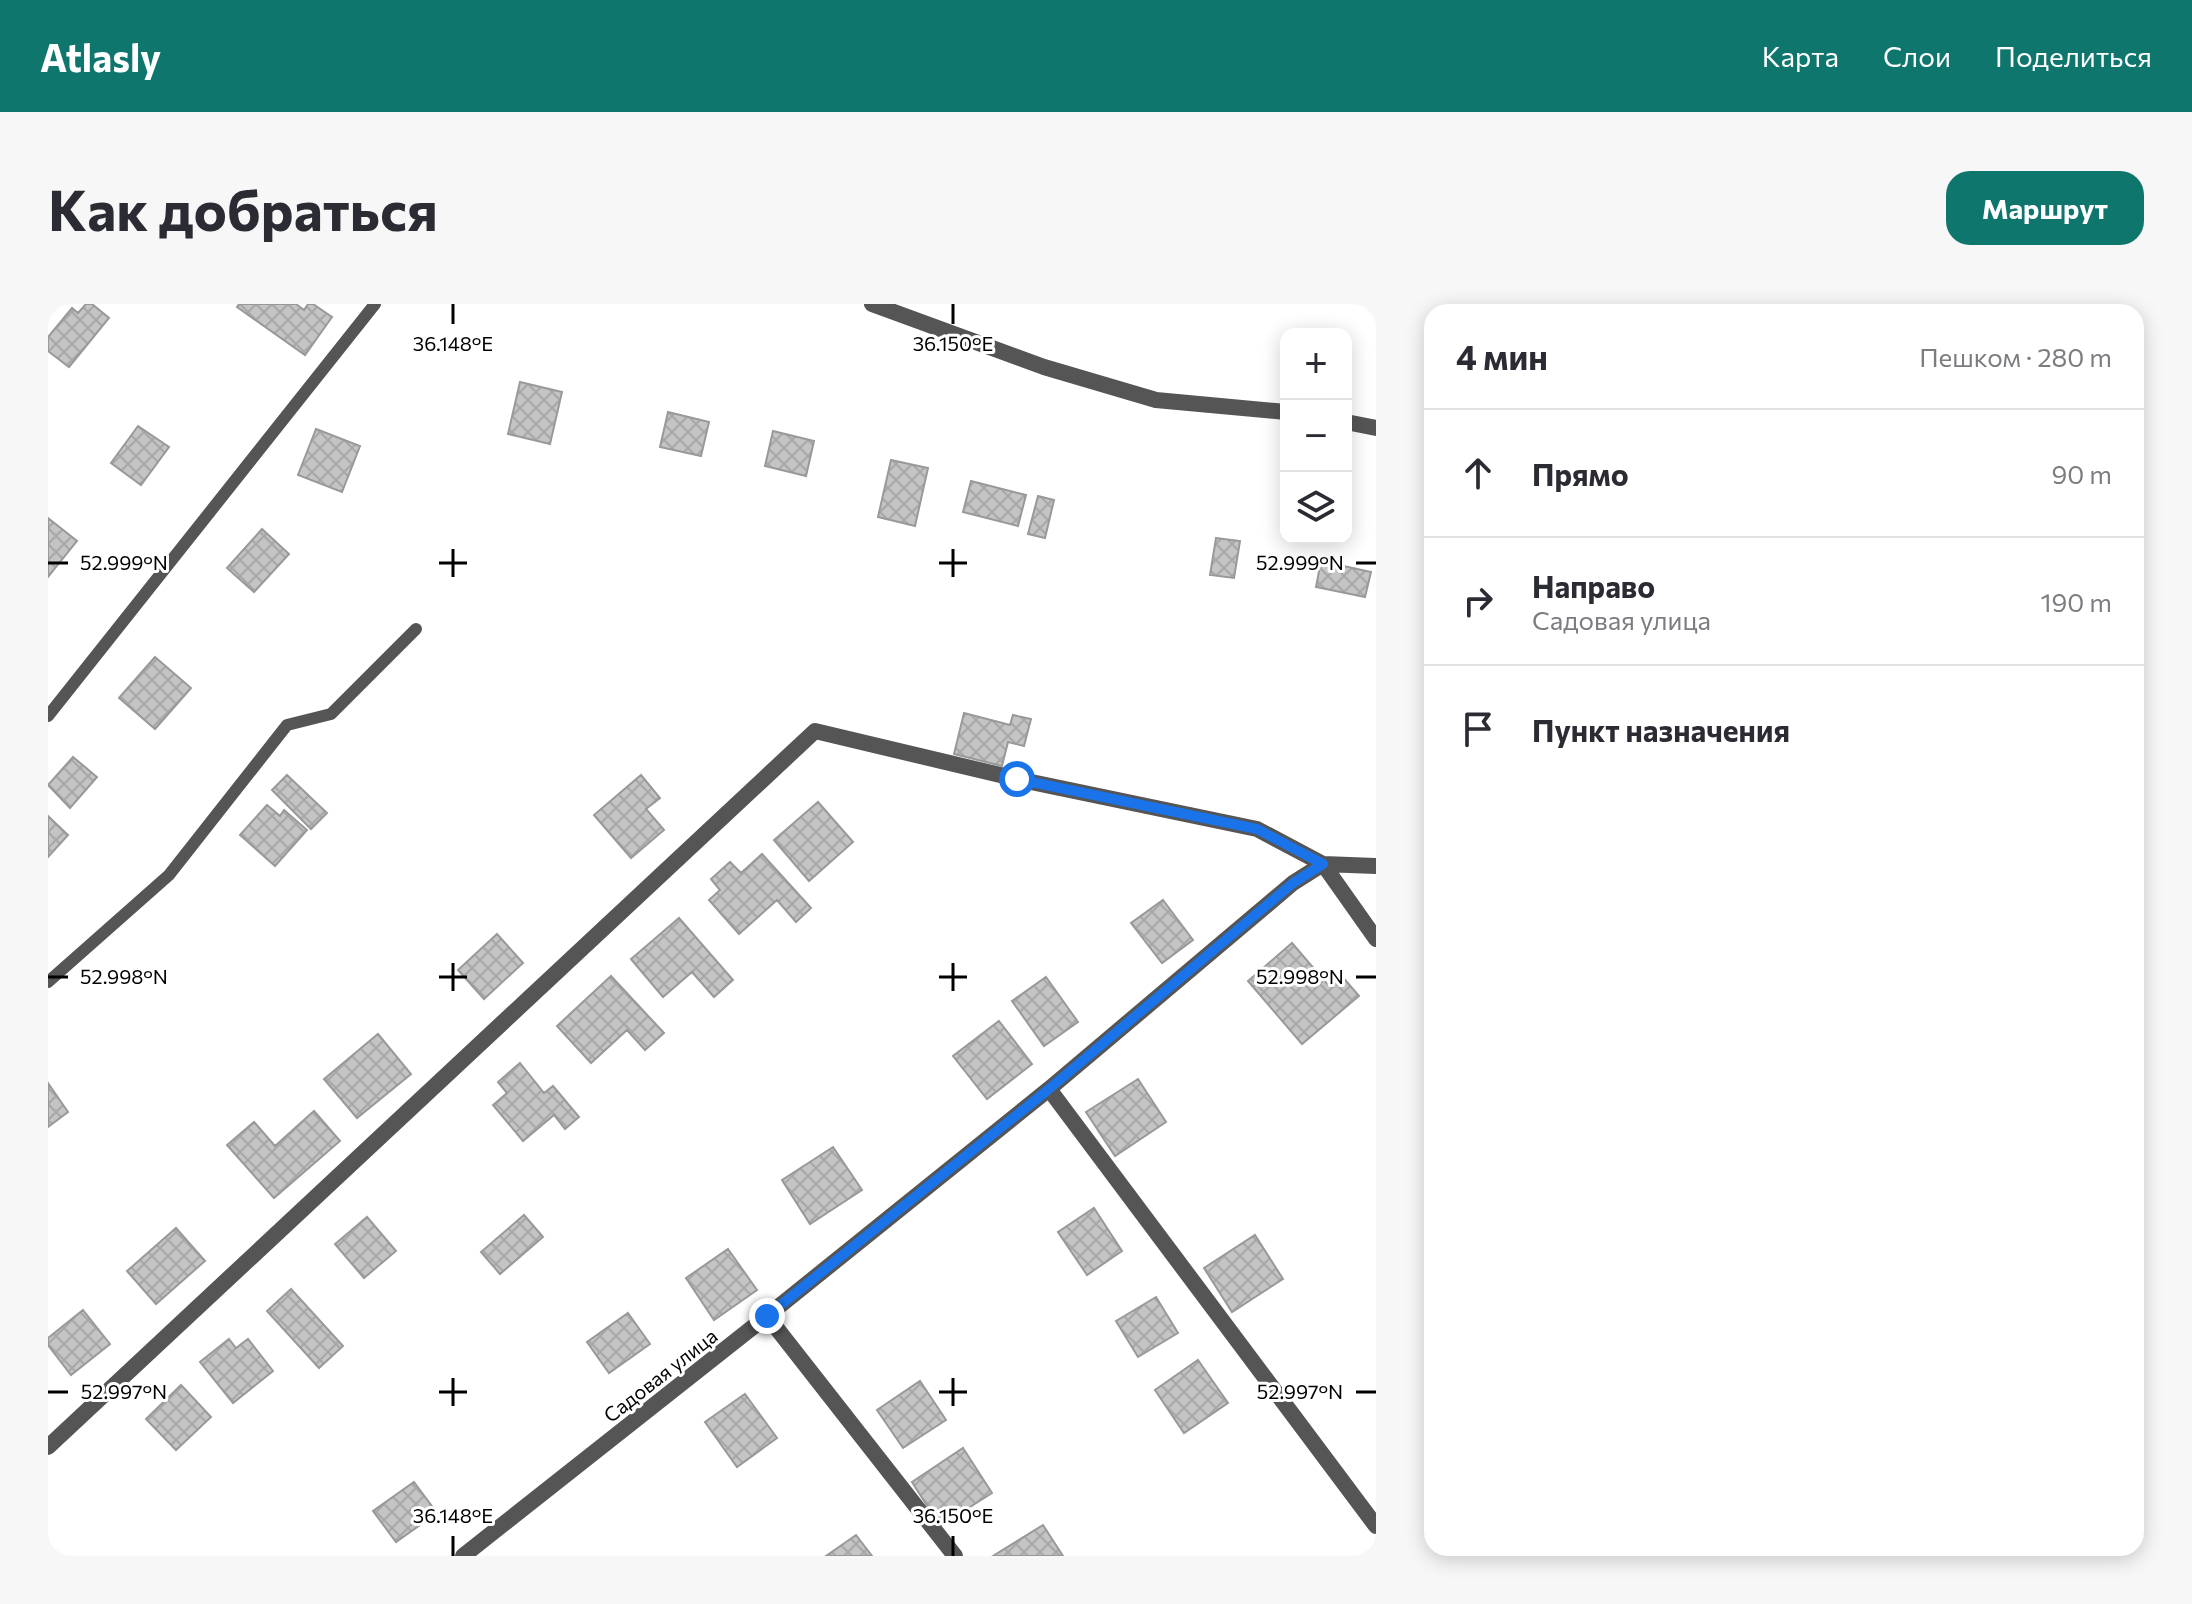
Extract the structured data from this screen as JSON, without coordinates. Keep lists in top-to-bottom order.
{
  "streets": {
    "street": ["Садовая улица"]
  },
  "page": {
    "header": "Atlasly",
    "nav": ["Карта", "Слои", "Поделиться"],
    "buttons": "Маршрут",
    "title": "Как добраться",
    "heading": ["4 мин", "Пешком · 280 m"],
    "map_buttons": ["+", "−"],
    "list": [
      ["Прямо", "90 m"],
      ["Направо", "Садовая улица", "190 m"],
      "Пункт назначения"
    ]
  },
  "coordinates": [
    "36.148°E",
    "36.150°E",
    "52.999°N",
    "52.998°N",
    "52.997°N"
  ]
}
